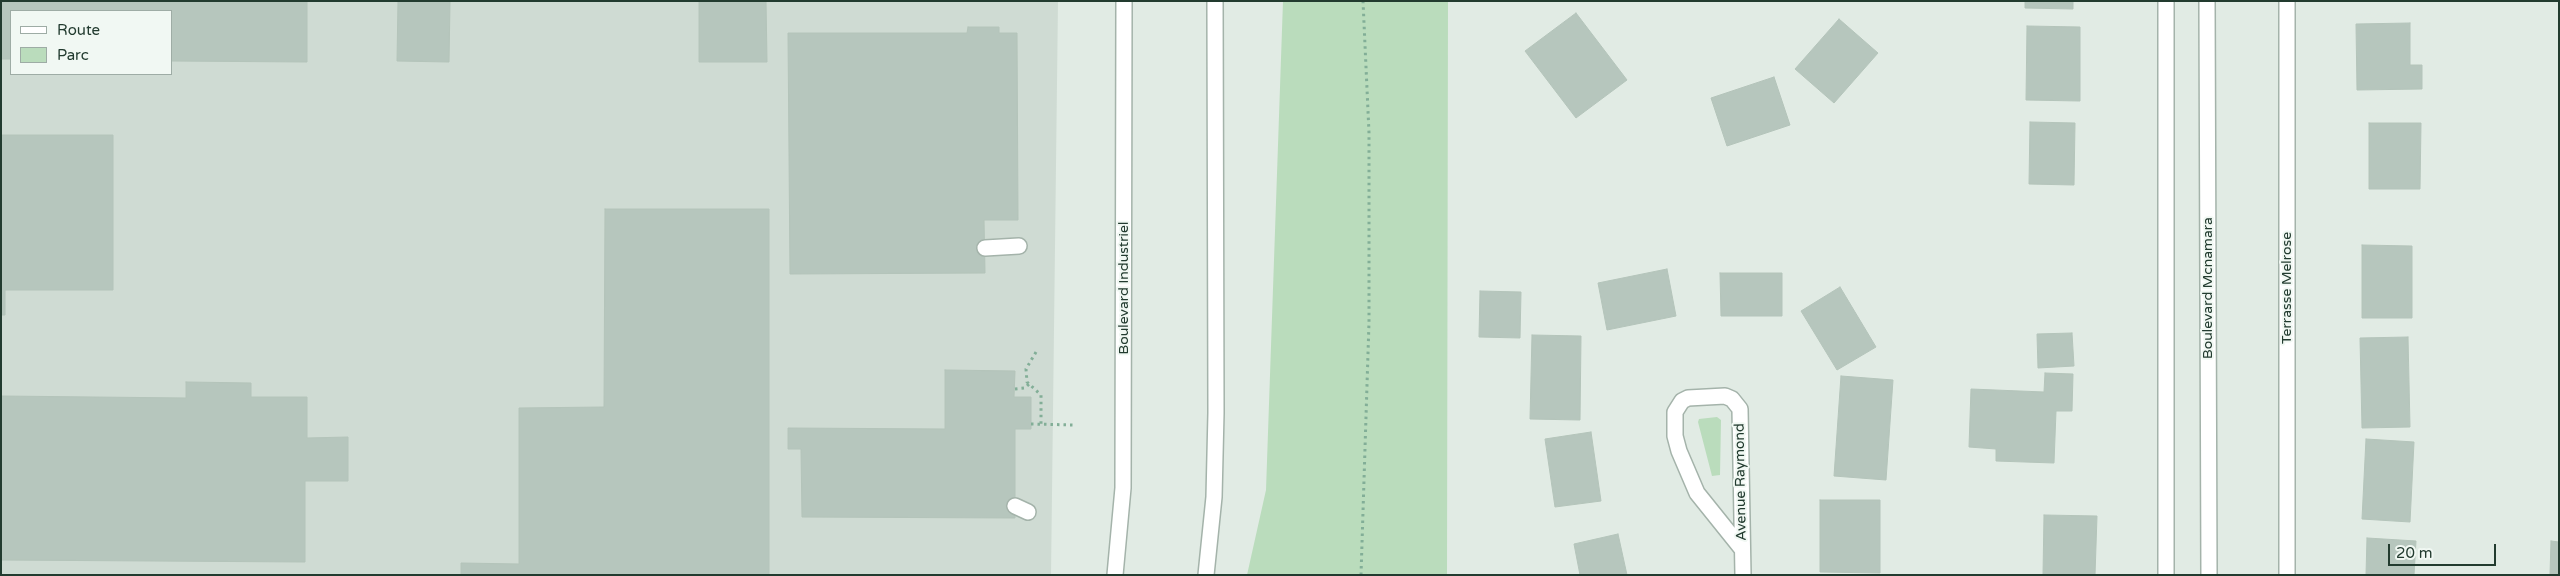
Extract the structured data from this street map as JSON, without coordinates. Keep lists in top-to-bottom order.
{
  "streets": {
    "street": [
      "Boulevard Industriel",
      "Boulevard Mcnamara",
      "Terrasse Melrose",
      "Avenue Raymond"
    ]
  },
  "legend": ["Route", "Parc"],
  "scale_bar": "20 m"
}
